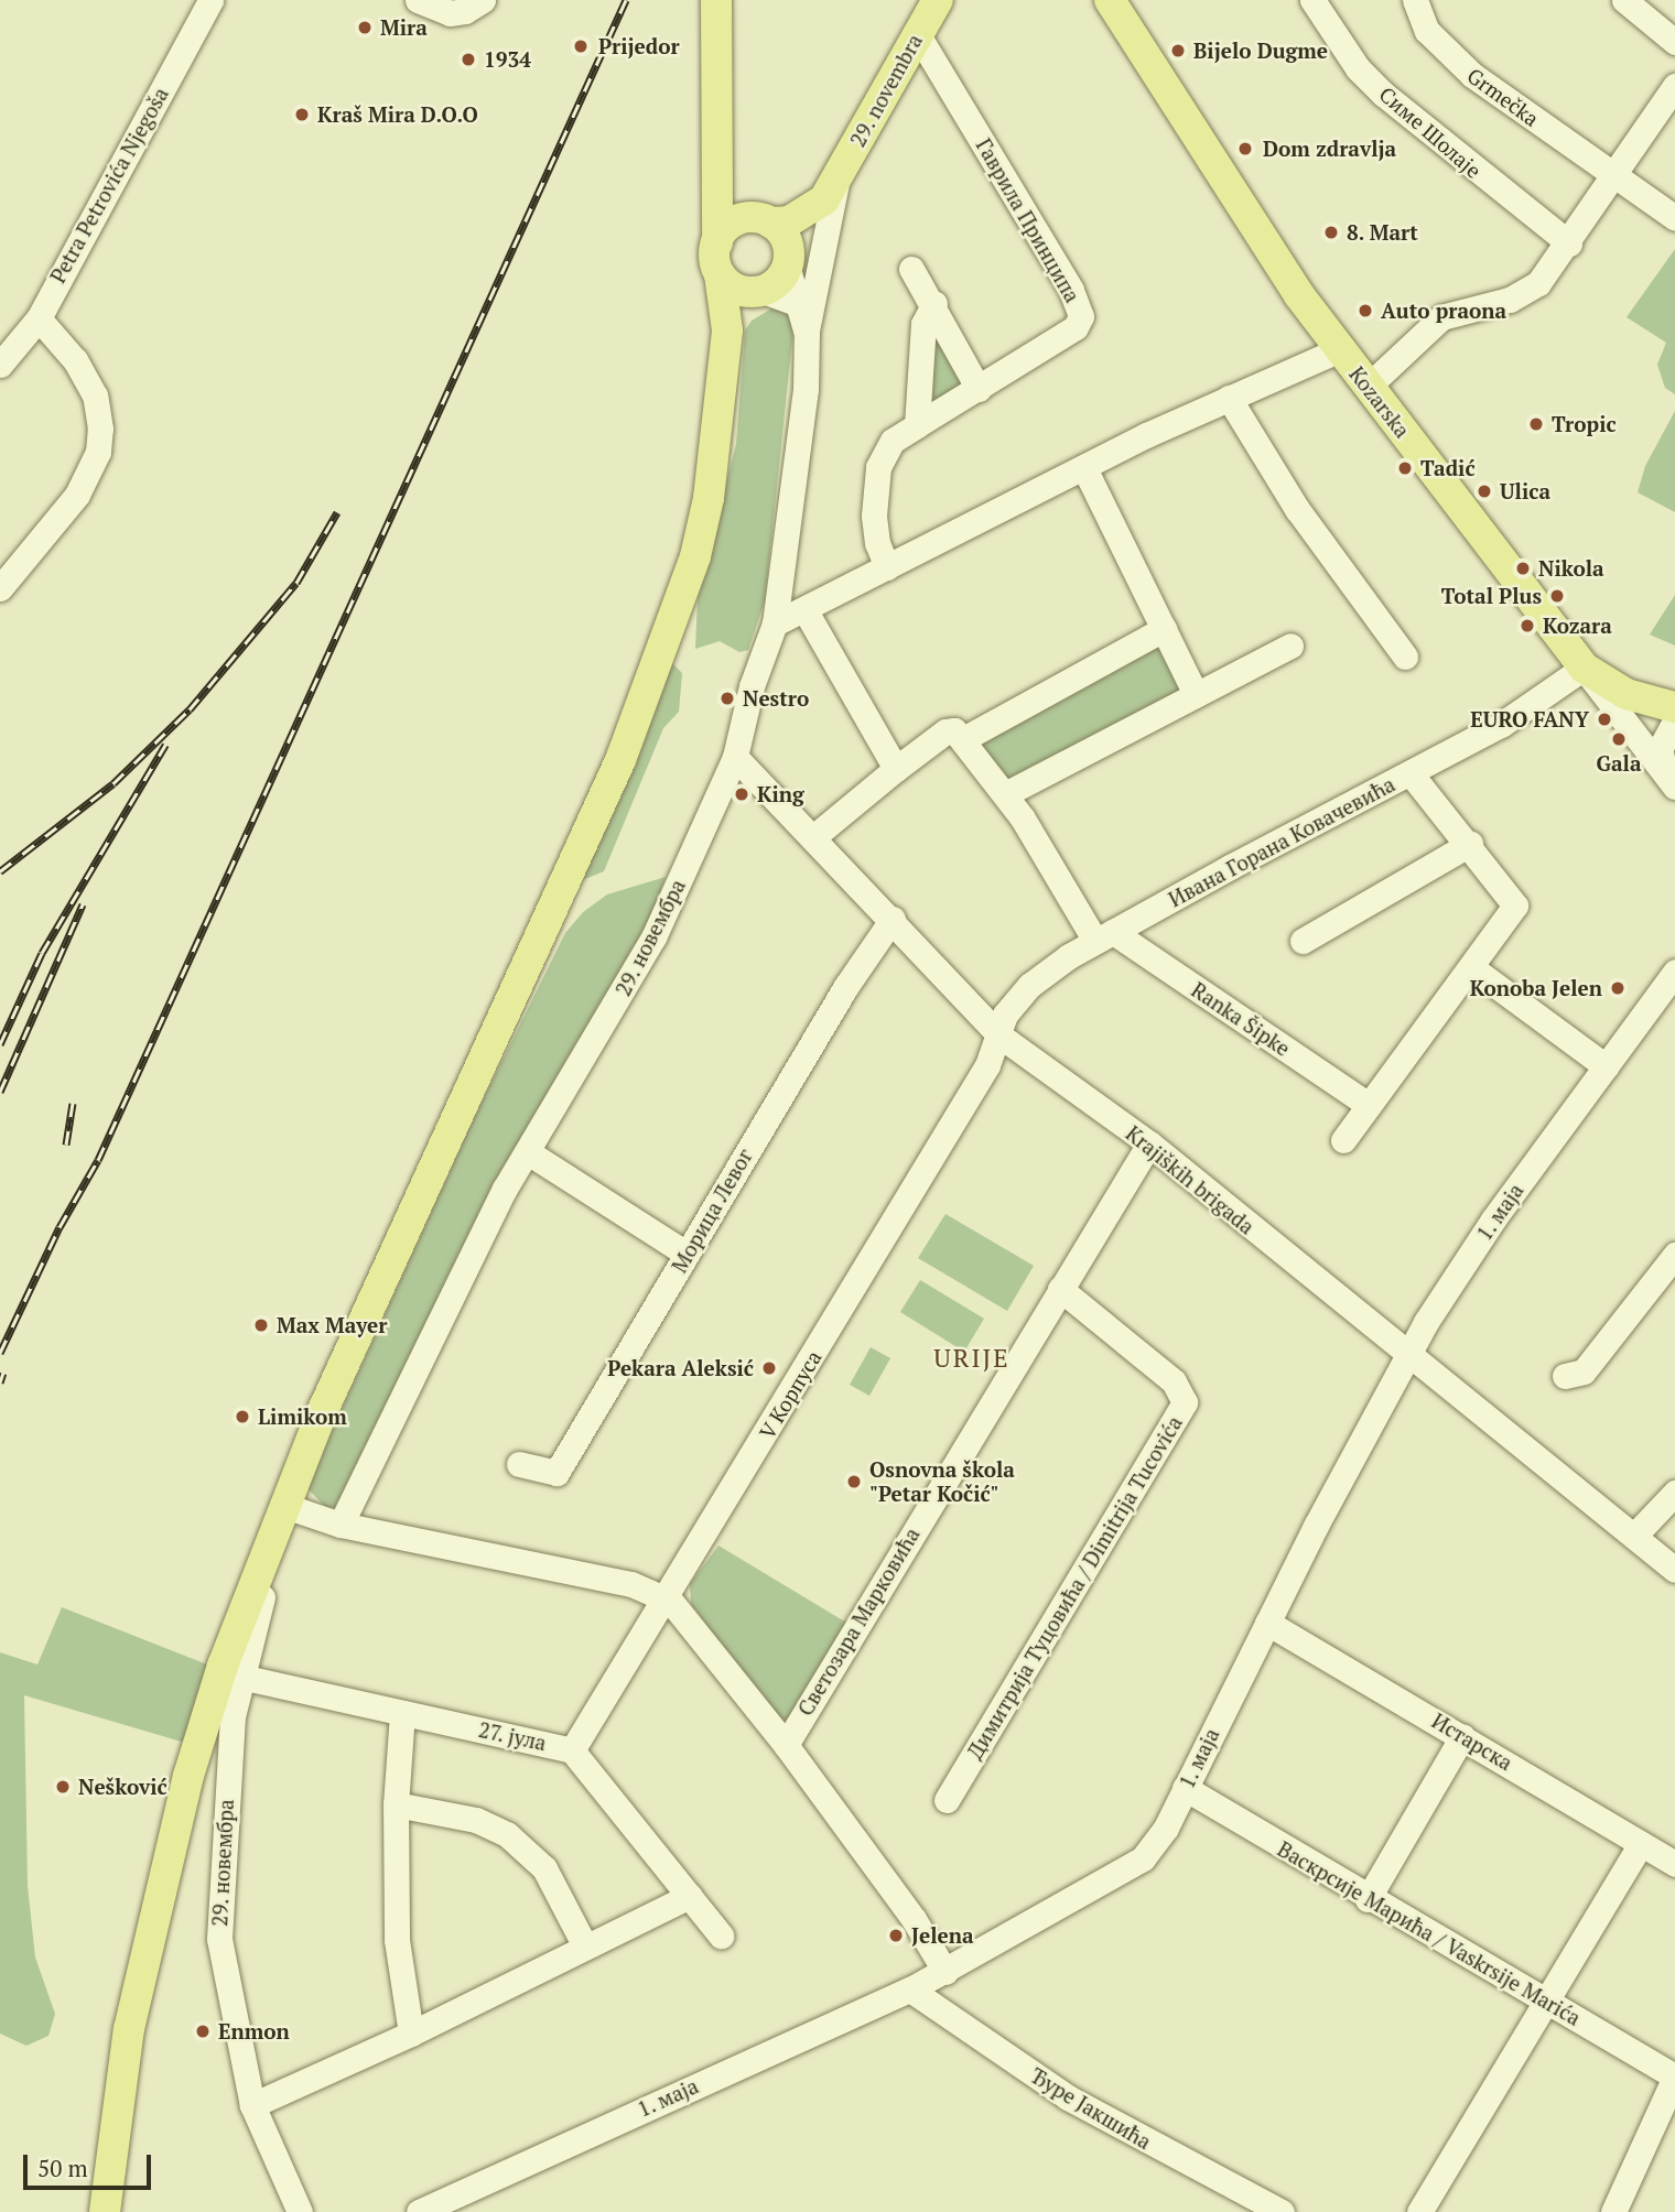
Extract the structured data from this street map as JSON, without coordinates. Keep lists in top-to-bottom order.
{
  "streets": {
    "main road": ["29. novembra", "Kozarska"],
    "street": [
      "Grmečka",
      "Симе Шолаје",
      "Petra Petrovića Njegoša",
      "Гаврила Принципа",
      "Ивана Горана Ковачевића",
      "29. новембра",
      "Ranka Šipke",
      "Krajiških brigada",
      "Морица Левог",
      "1. маја",
      "V Корпуса",
      "Димитрија Туцовића / Dimitrija Tucovića",
      "Светозара Марковића",
      "27. јула",
      "Истарска",
      "Васкрсије Марића / Vaskrsije Marića",
      "Ђуре Јакшића"
    ]
  },
  "crossings": [
    ["29. novembra", "Гаврила Принципа"],
    ["29. novembra", "29. новембра"],
    ["Kozarska", "Ивана Горана Ковачевића"],
    ["Ивана Горана Ковачевића", "Ranka Šipke"],
    ["Ивана Горана Ковачевића", "Krajiških brigada"],
    ["Ивана Горана Ковачевића", "V Корпуса"],
    ["29. новембра", "Krajiških brigada"],
    ["29. новембра", "27. јула"],
    ["Krajiških brigada", "Морица Левог"],
    ["Krajiških brigada", "1. маја"],
    ["Krajiških brigada", "V Корпуса"],
    ["Krajiških brigada", "Светозара Марковића"],
    ["1. маја", "Истарска"],
    ["1. маја", "Васкрсије Марића / Vaskrsije Marića"],
    ["1. маја", "Ђуре Јакшића"],
    ["V Корпуса", "27. јула"],
    ["Димитрија Туцовића / Dimitrija Tucovića", "Светозара Марковића"]
  ],
  "districts": ["URIJE"],
  "places": [
    "Mira",
    "Prijedor",
    "Bijelo Dugme",
    "1934",
    "Kraš Mira D.O.O",
    "Dom zdravlja",
    "8. Mart",
    "Auto praona",
    "Tropic",
    "Tadić",
    "Ulica",
    "Nikola",
    "Total Plus",
    "Kozara",
    "Nestro",
    "EURO FANY",
    "Gala",
    "King",
    "Konoba Jelen",
    "Max Mayer",
    "Pekara Aleksić",
    "Limikom",
    "Osnovna škola \"Petar Kočić\"",
    "Nešković",
    "Jelena",
    "Enmon"
  ],
  "scale_bar": "50 m"
}
